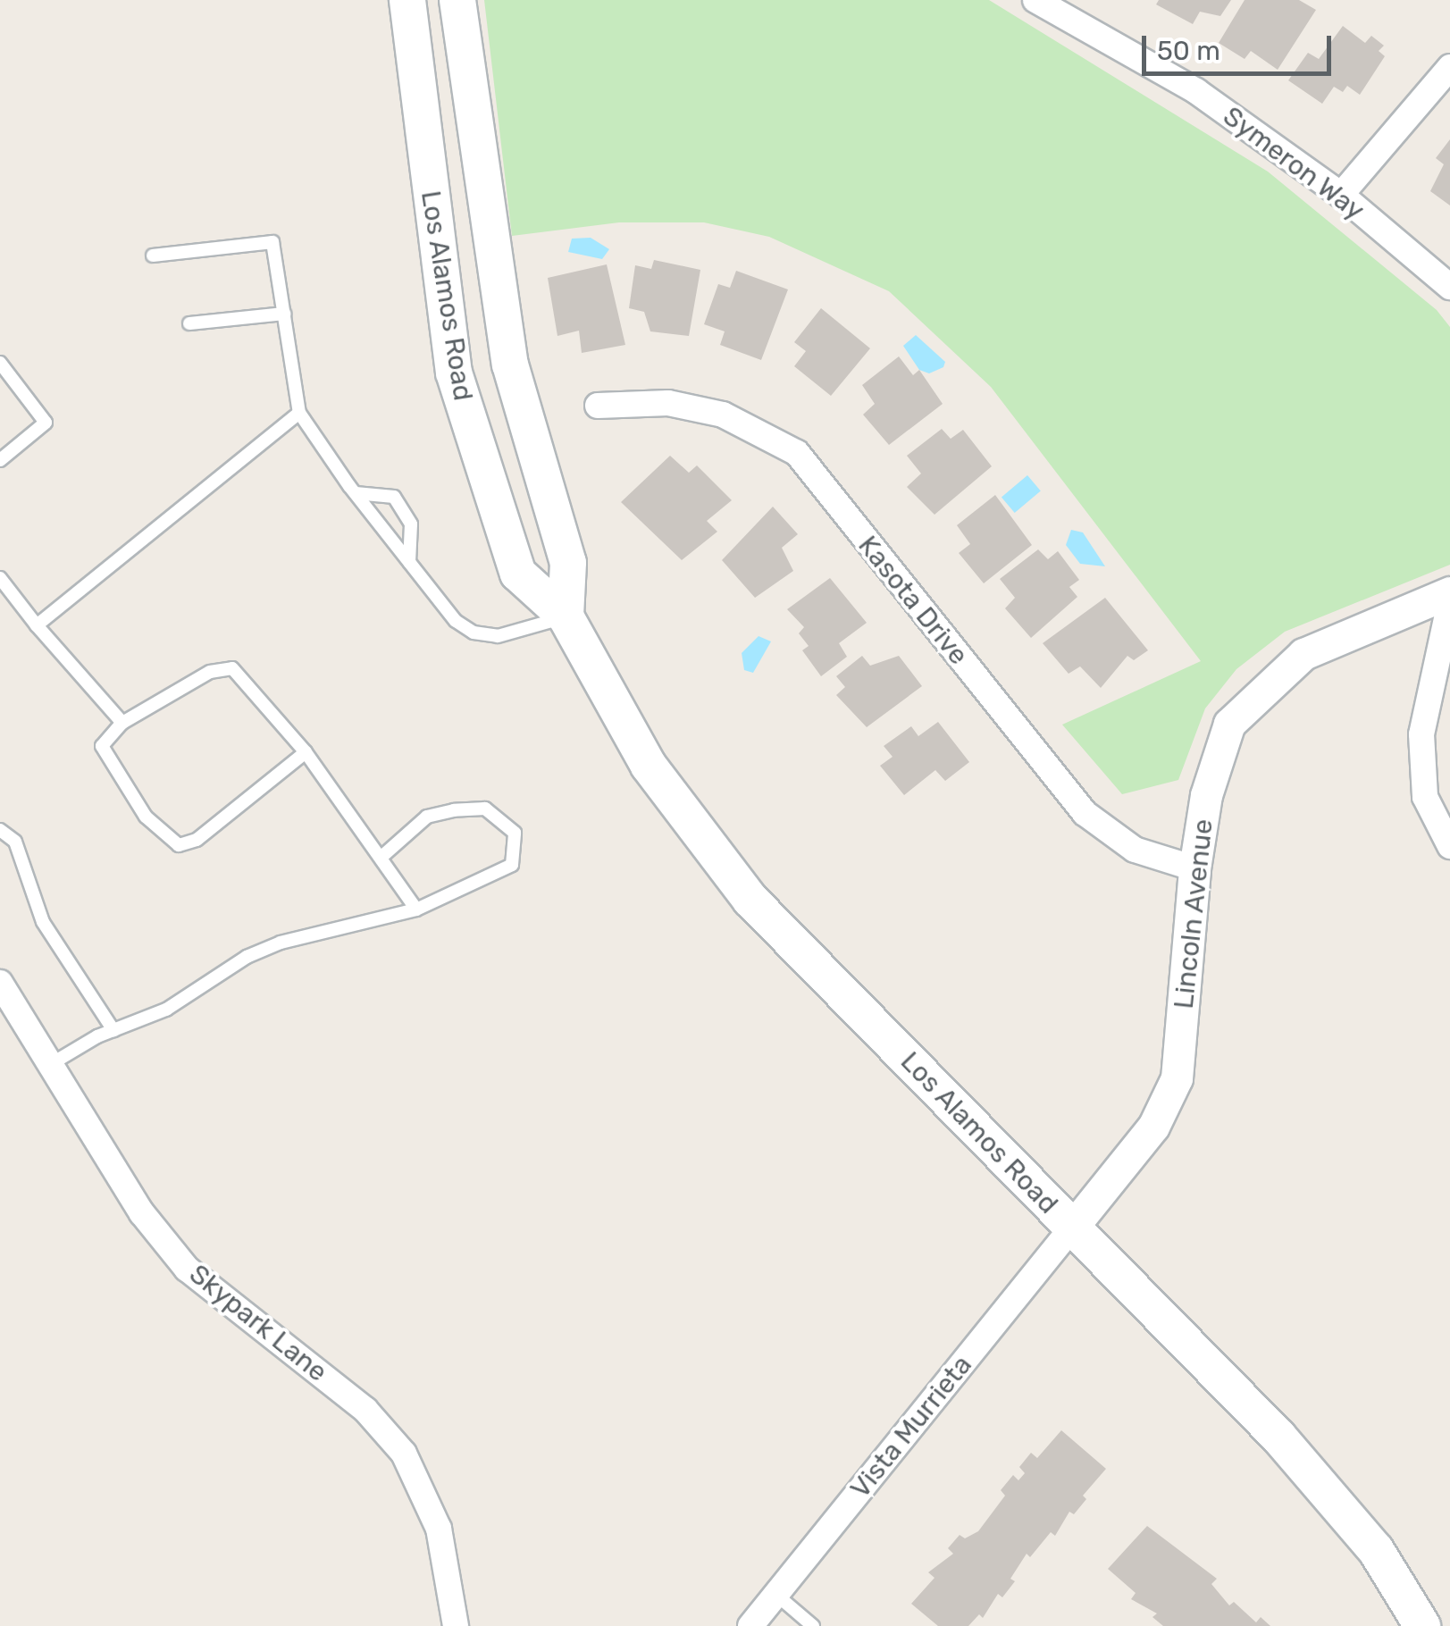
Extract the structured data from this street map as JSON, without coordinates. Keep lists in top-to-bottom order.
{
  "streets": {
    "main road": ["Los Alamos Road"],
    "street": [
      "Symeron Way",
      "Kasota Drive",
      "Lincoln Avenue",
      "Skypark Lane",
      "Vista Murrieta"
    ]
  },
  "crossings": [
    ["Los Alamos Road", "Lincoln Avenue"],
    ["Los Alamos Road", "Vista Murrieta"],
    ["Kasota Drive", "Lincoln Avenue"],
    ["Lincoln Avenue", "Vista Murrieta"]
  ],
  "scale_bar": "50 m"
}
